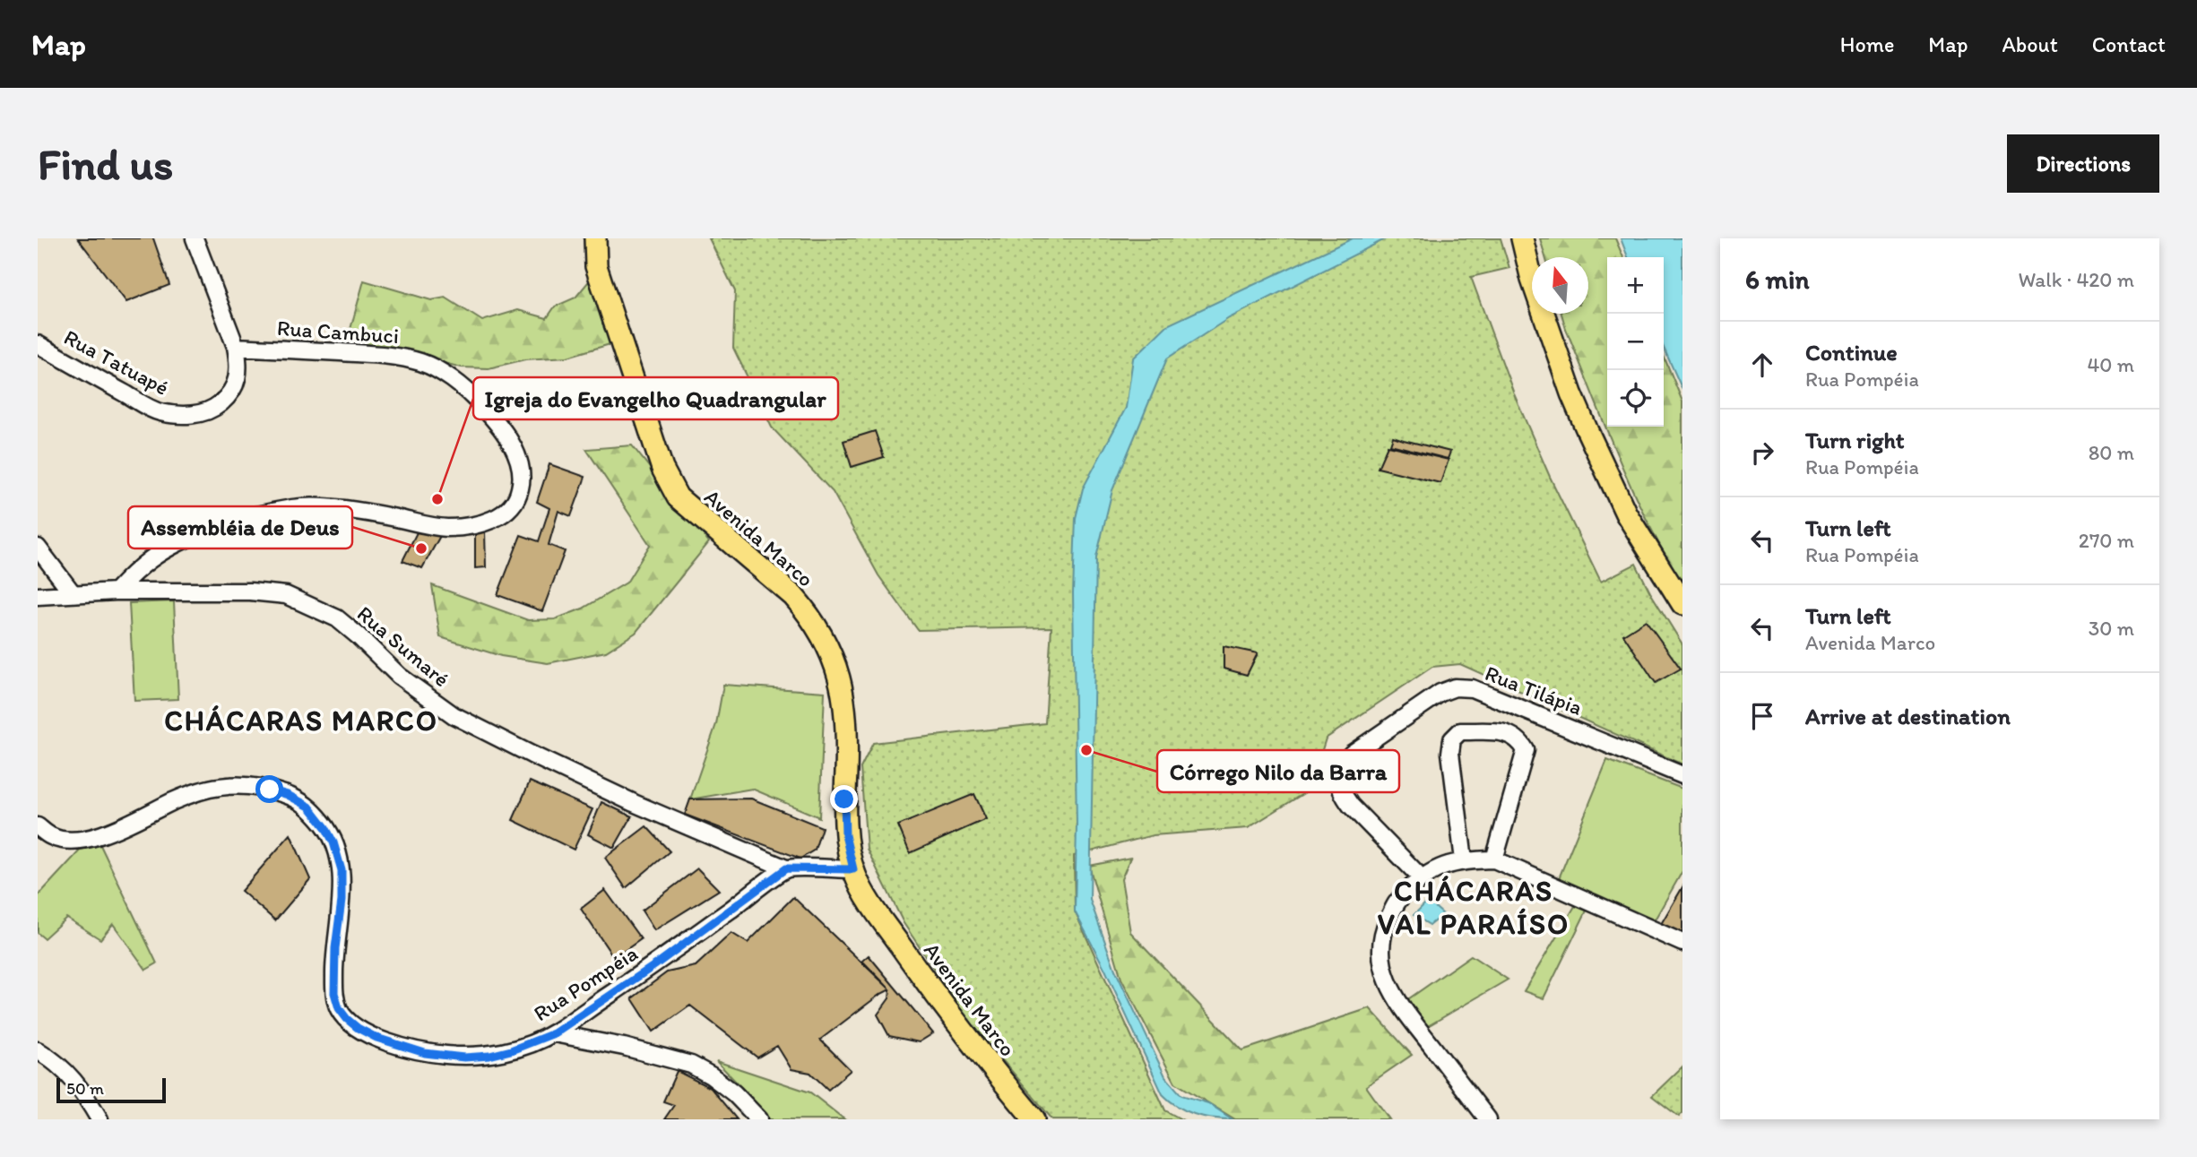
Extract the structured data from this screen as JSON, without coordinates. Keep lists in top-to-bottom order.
{
  "streets": {
    "main road": ["Avenida Marco"],
    "street": [
      "Rua Cambuci",
      "Rua Tatuapé",
      "Rua Sumaré",
      "Rua Tilápia",
      "Rua Pompéia"
    ]
  },
  "crossings": [
    ["Rua Cambuci", "Rua Tatuapé"],
    ["Rua Cambuci", "Rua Sumaré"],
    ["Rua Sumaré", "Rua Pompéia"]
  ],
  "districts": ["CHÁCARAS MARCO", "CHÁCARAS VAL PARAÍSO"],
  "places": ["Igreja do Evangelho Quadrangular", "Assembléia de Deus", "Córrego Nilo da Barra"],
  "scale_bar": "50 m",
  "north": "top",
  "page": {
    "header": "Map",
    "nav": [
      "Home",
      "Map",
      "About",
      "Contact"
    ],
    "buttons": "Directions",
    "title": "Find us",
    "heading": ["6 min", "Walk · 420 m"],
    "map_buttons": ["+", "−"],
    "list": [
      ["Continue", "Rua Pompéia", "40 m"],
      ["Turn right", "Rua Pompéia", "80 m"],
      ["Turn left", "Rua Pompéia", "270 m"],
      ["Turn left", "Avenida Marco", "30 m"],
      "Arrive at destination"
    ],
    "scale": "50 m"
  }
}
